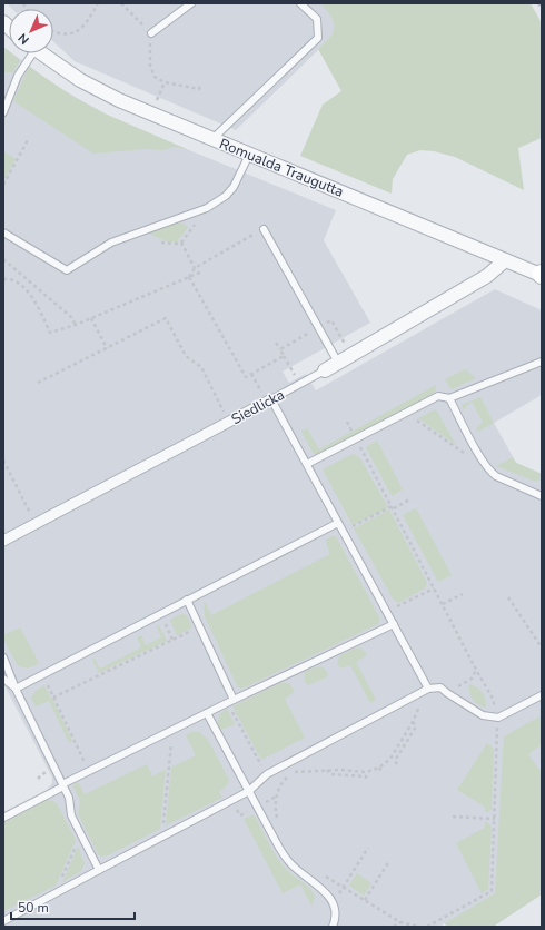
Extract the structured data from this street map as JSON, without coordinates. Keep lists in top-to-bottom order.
{
  "streets": {
    "street": ["Romualda Traugutta", "Siedlicka"]
  },
  "crossings": [
    ["Romualda Traugutta", "Siedlicka"]
  ],
  "scale_bar": "50 m",
  "north": "bottom left"
}
